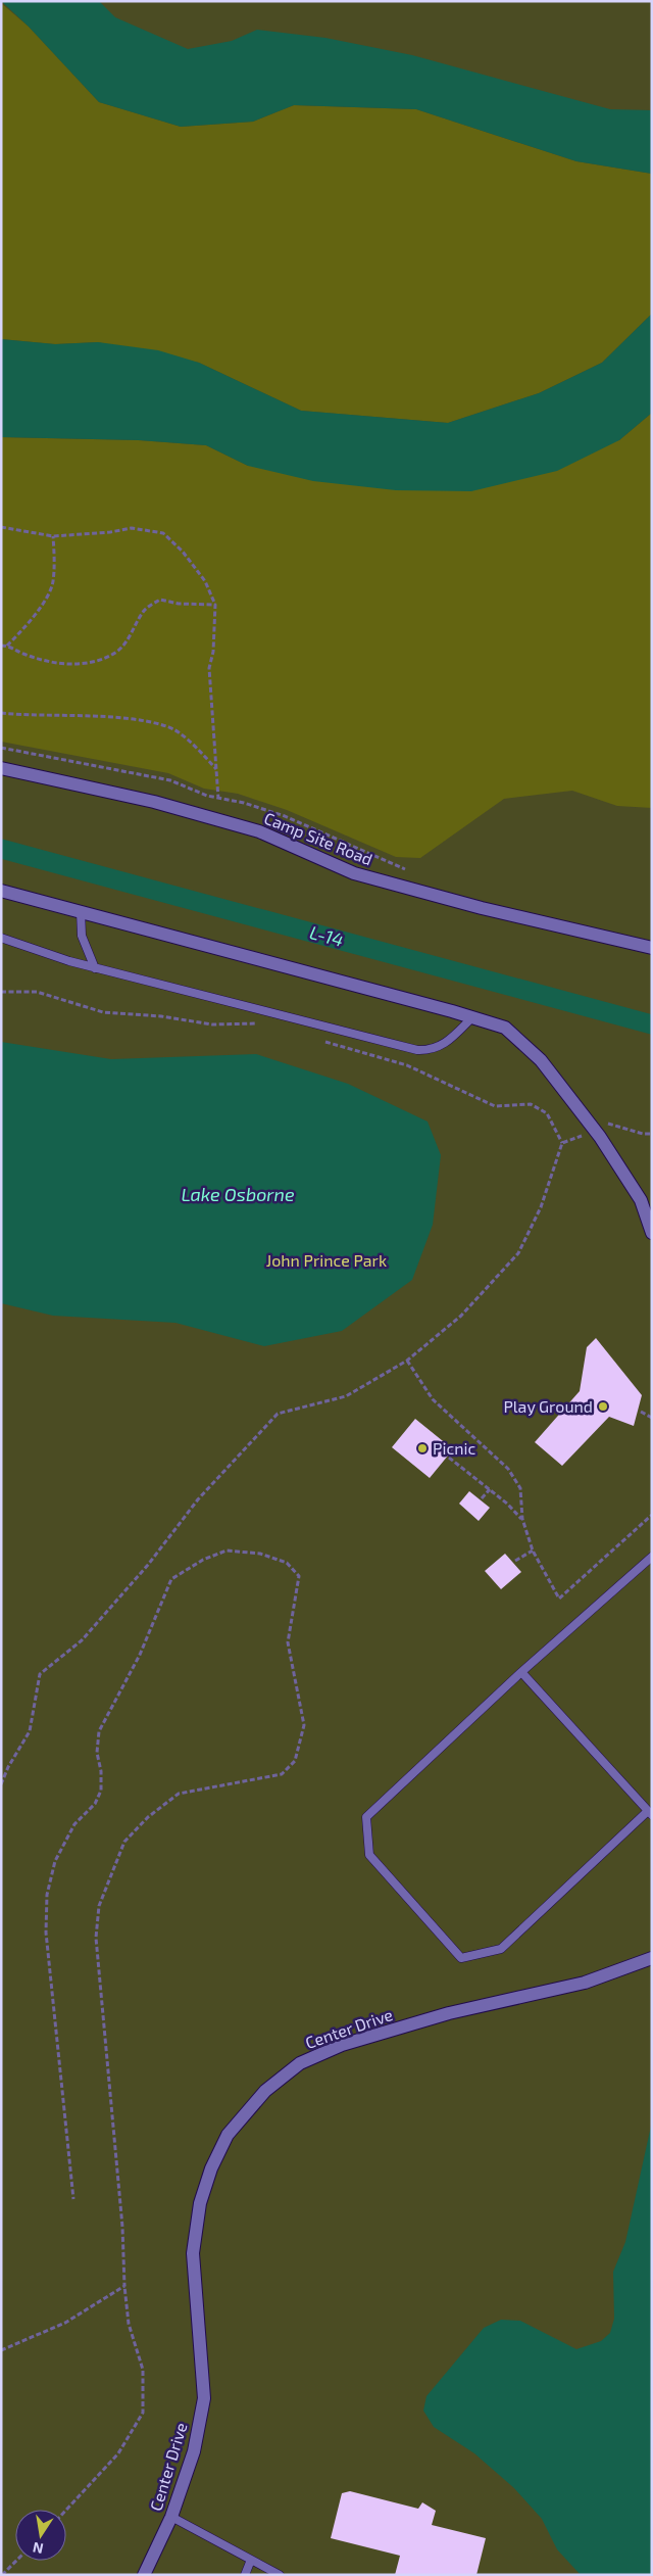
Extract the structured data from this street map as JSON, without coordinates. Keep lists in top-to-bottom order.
{
  "streets": {
    "street": ["Camp Site Road", "Center Drive"]
  },
  "water": ["L-14", "Lake Osborne"],
  "parks": ["John Prince Park"],
  "places": ["Play Ground", "Picnic"],
  "north": "bottom"
}
